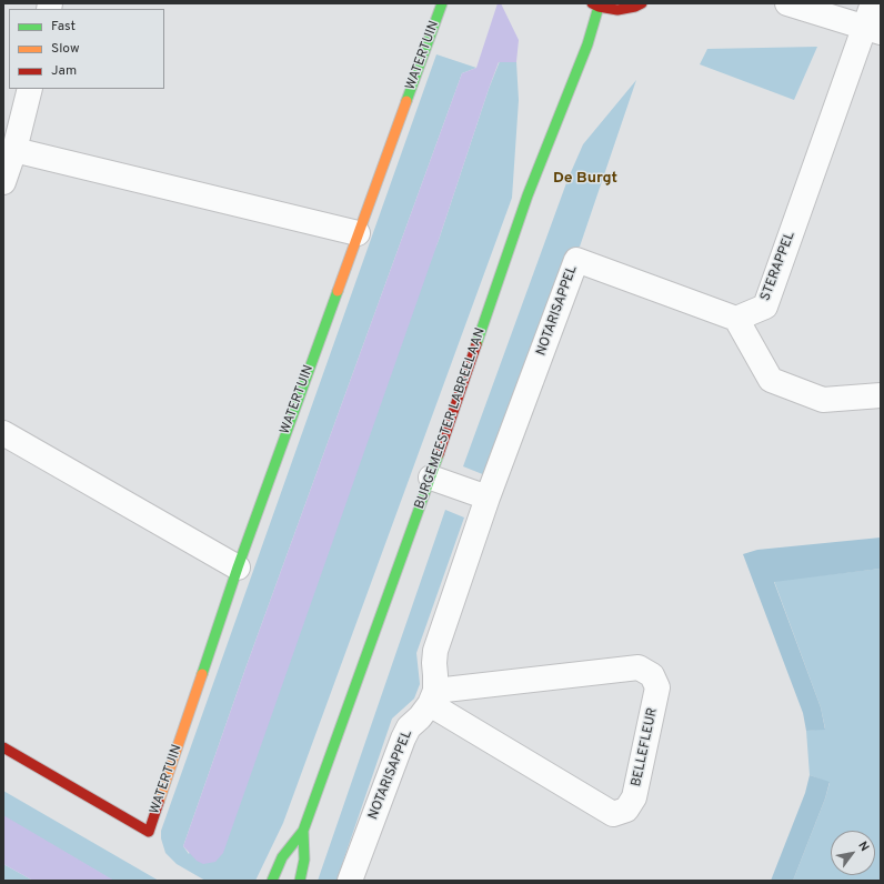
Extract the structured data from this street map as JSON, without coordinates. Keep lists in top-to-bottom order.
{
  "streets": {
    "street": [
      "WATERTUIN",
      "STERAPPEL",
      "NOTARISAPPEL",
      "BURGEMEESTER LABREELAAN",
      "BELLEFLEUR"
    ]
  },
  "crossings": [
    ["STERAPPEL", "NOTARISAPPEL"],
    ["NOTARISAPPEL", "BELLEFLEUR"]
  ],
  "districts": ["De Burgt"],
  "legend": ["Fast", "Slow", "Jam"],
  "north": "top right"
}
